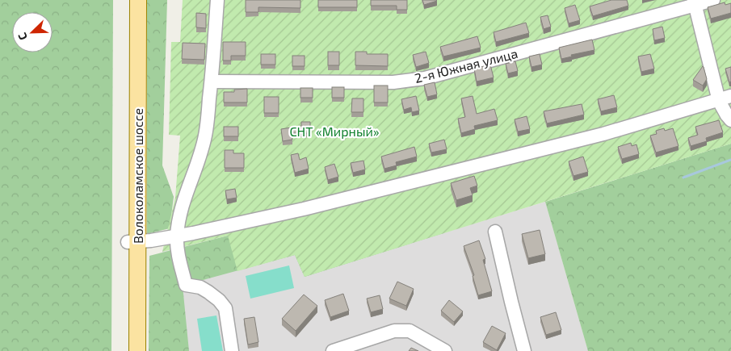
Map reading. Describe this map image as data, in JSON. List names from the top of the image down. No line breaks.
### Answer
{"streets":{"main road":["Волоколамское шоссе"],"lane":["2-я Южная улица"]},"parks":["СНТ «Мирный»"],"north":"bottom left"}
